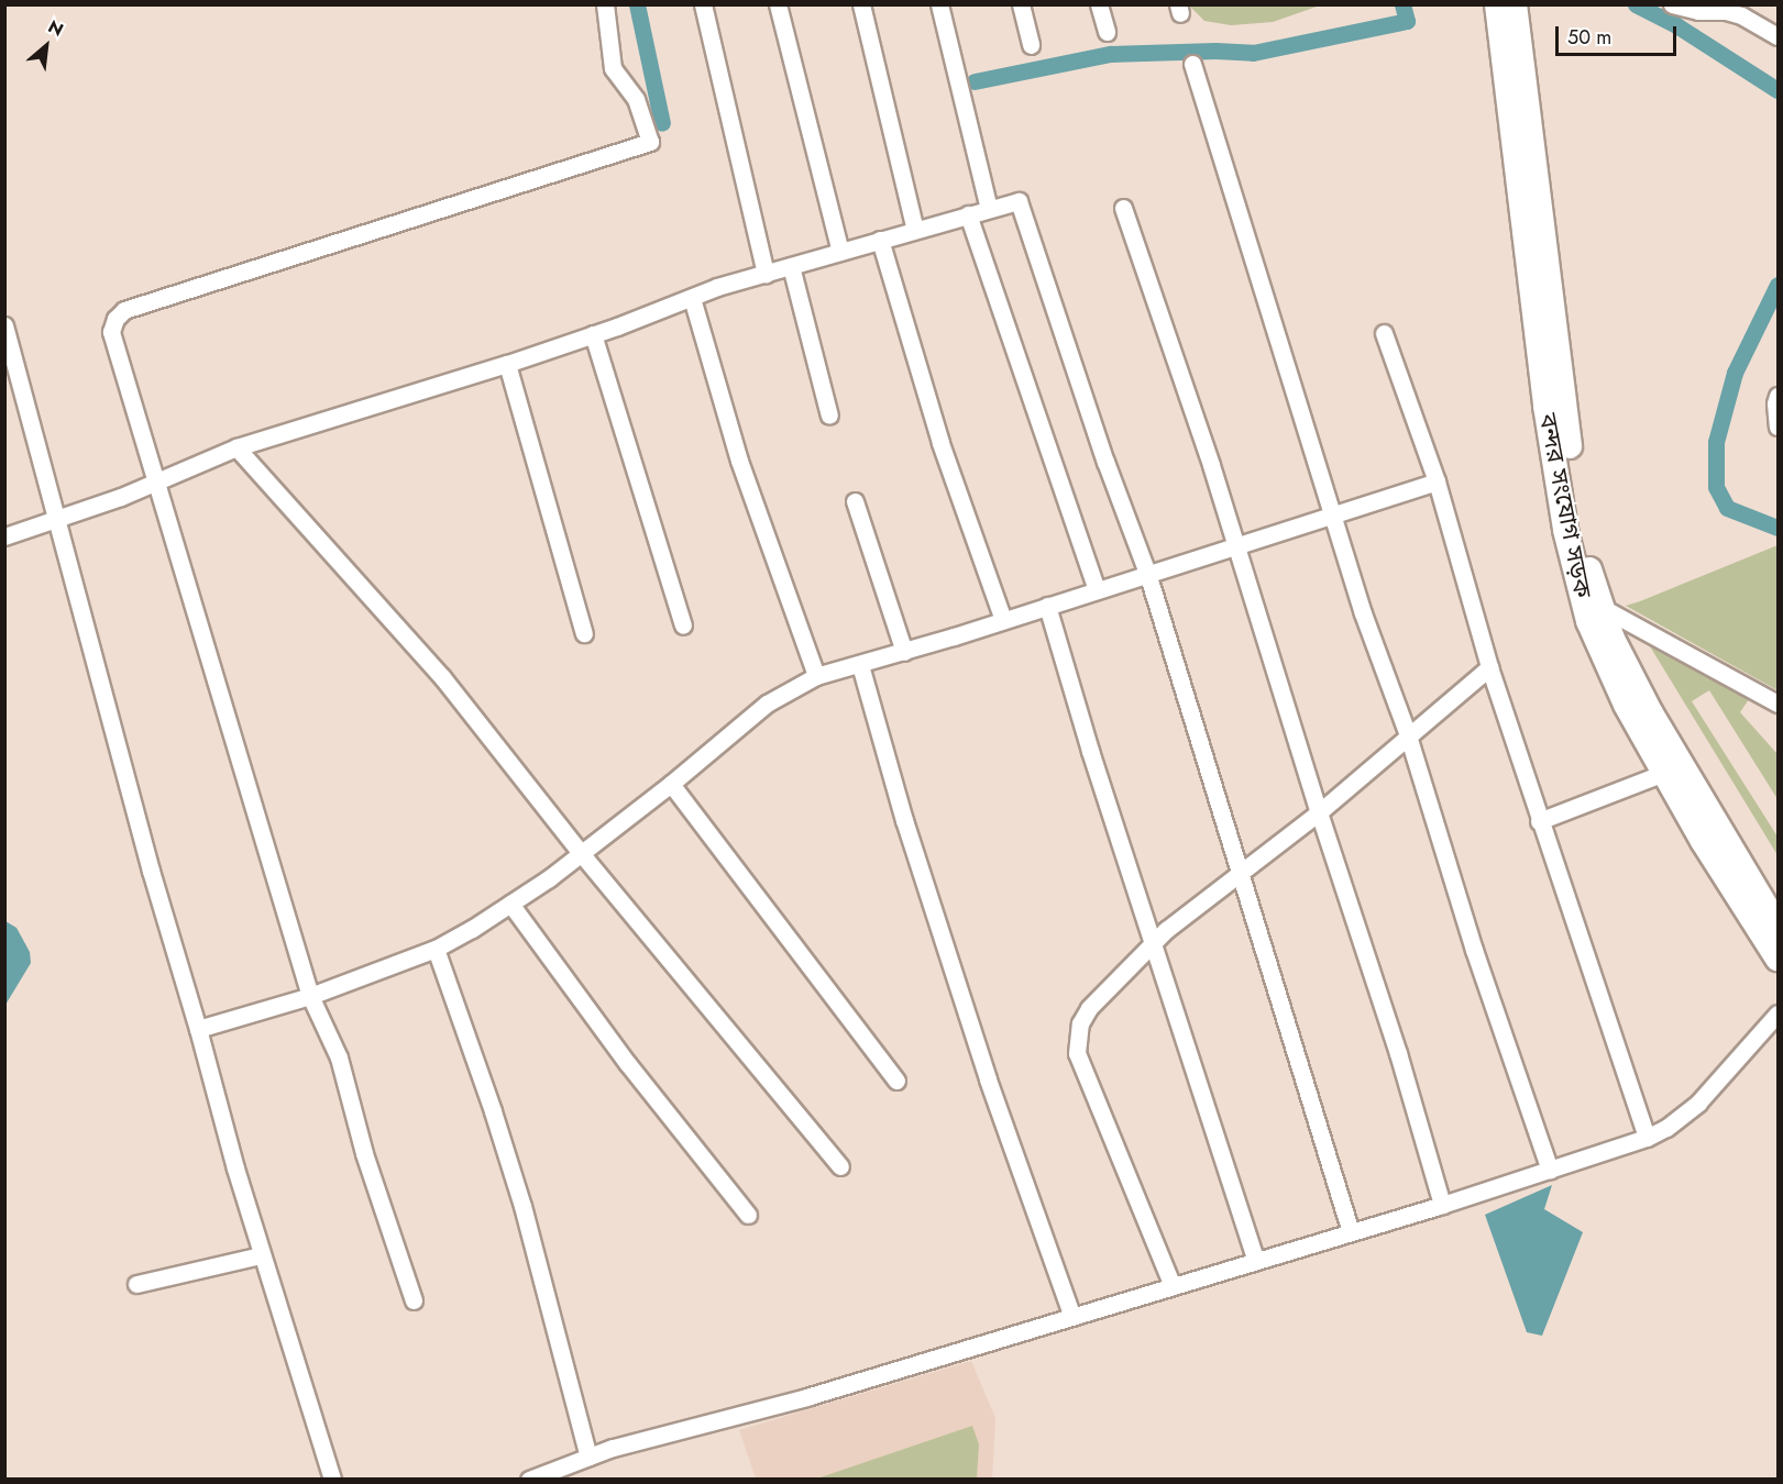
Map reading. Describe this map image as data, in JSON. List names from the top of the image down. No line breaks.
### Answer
{"streets":{"highway":["বন্দর সংযোগ সড়ক"]},"scale_bar":"50 m","north":"top right"}
